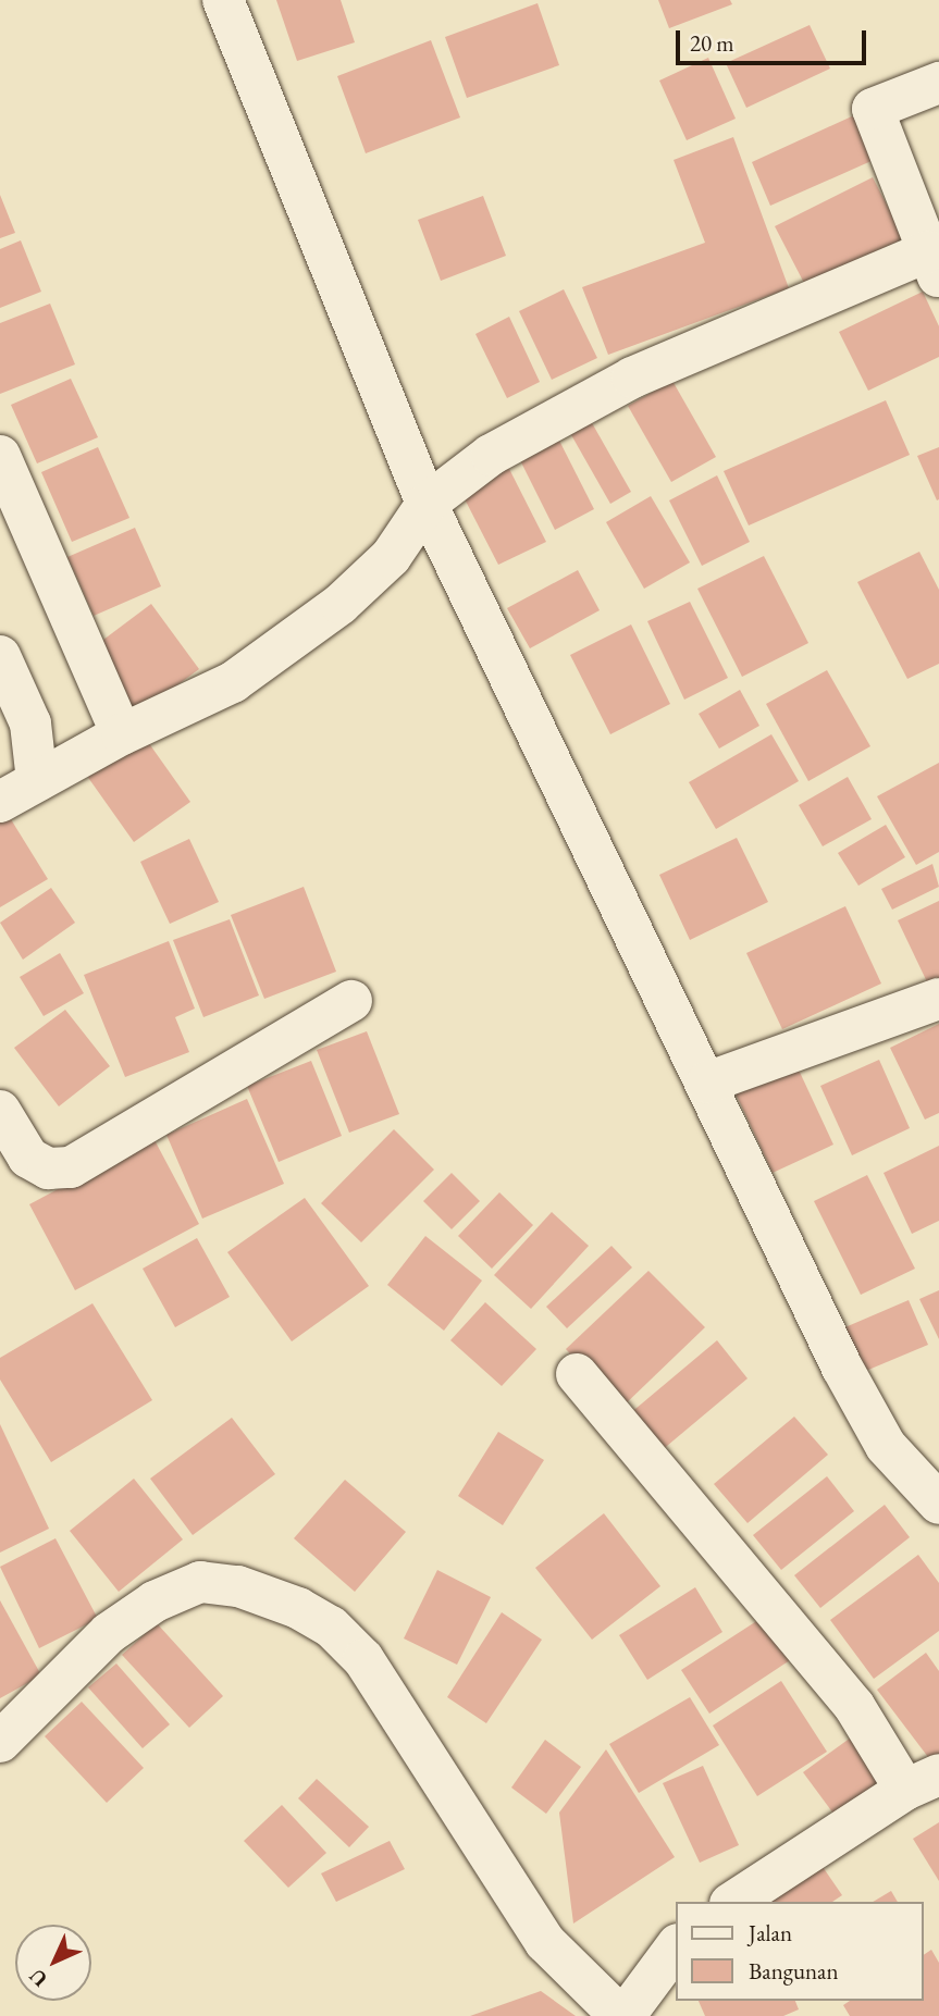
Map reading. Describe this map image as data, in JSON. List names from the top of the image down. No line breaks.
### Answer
{"legend":["Jalan","Bangunan"],"scale_bar":"20 m","north":"bottom left"}
